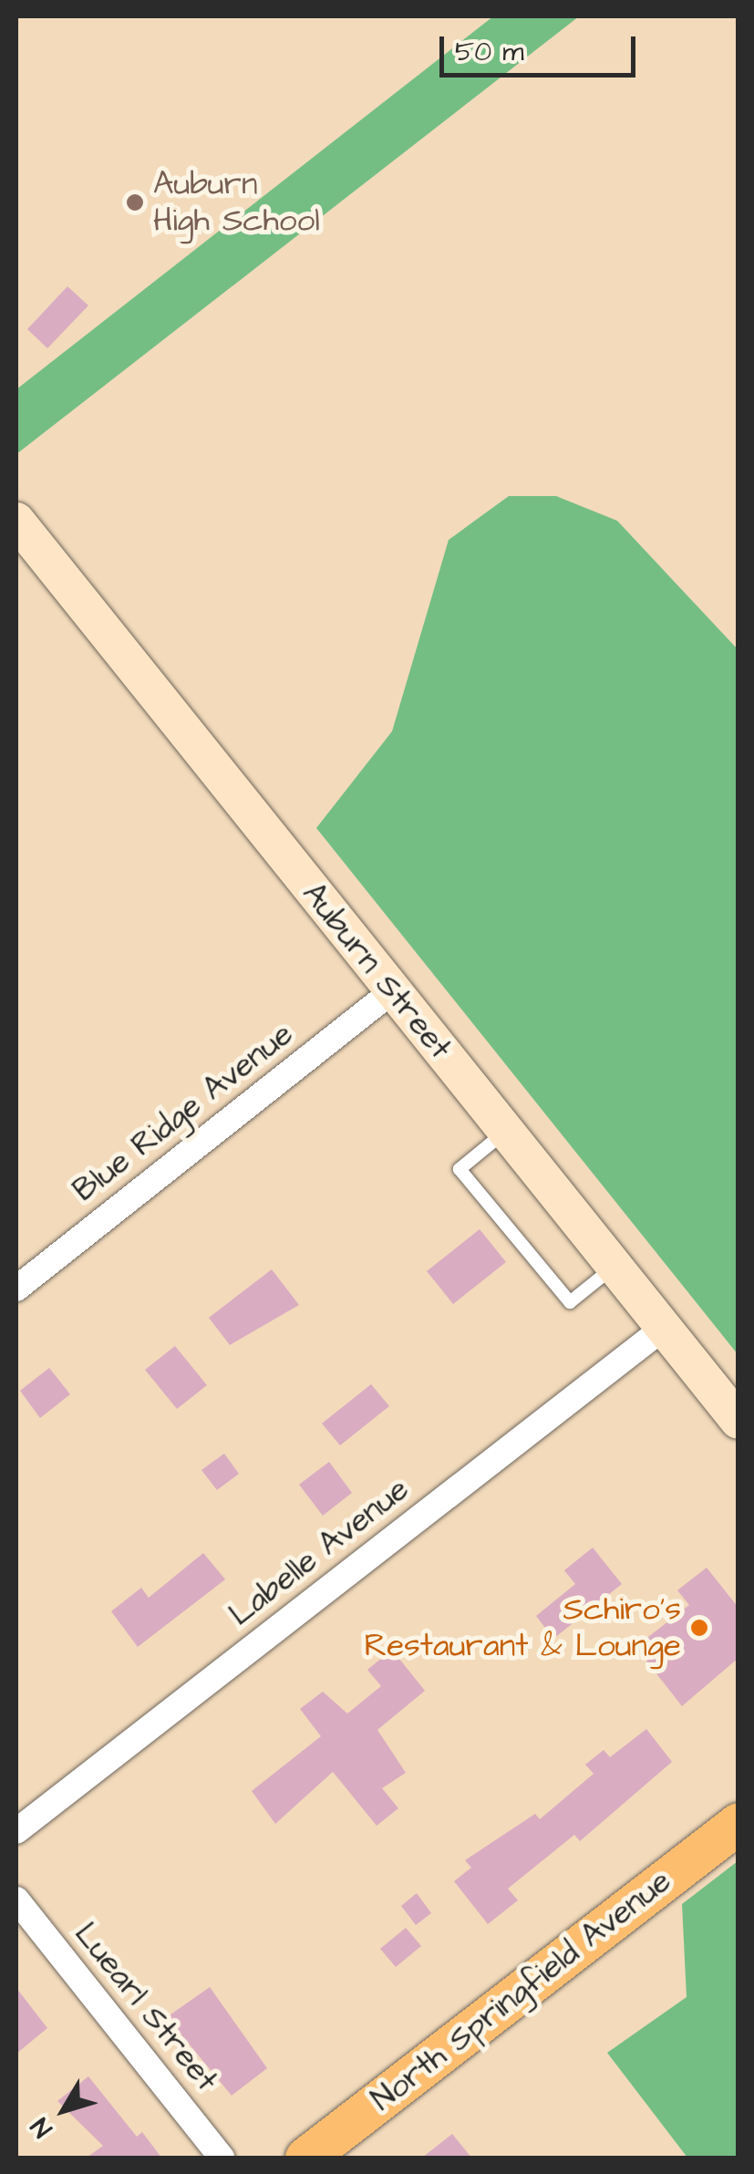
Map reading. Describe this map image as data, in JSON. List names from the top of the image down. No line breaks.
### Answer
{"streets":{"main road":["Auburn Street","North Springfield Avenue"],"street":["Blue Ridge Avenue","Labelle Avenue","Luearl Street"]},"crossings":[["Auburn Street","Blue Ridge Avenue"],["Auburn Street","Labelle Avenue"]],"places":["Auburn High School","Schiro's Restaurant & Lounge"],"scale_bar":"50 m","north":"bottom left"}
